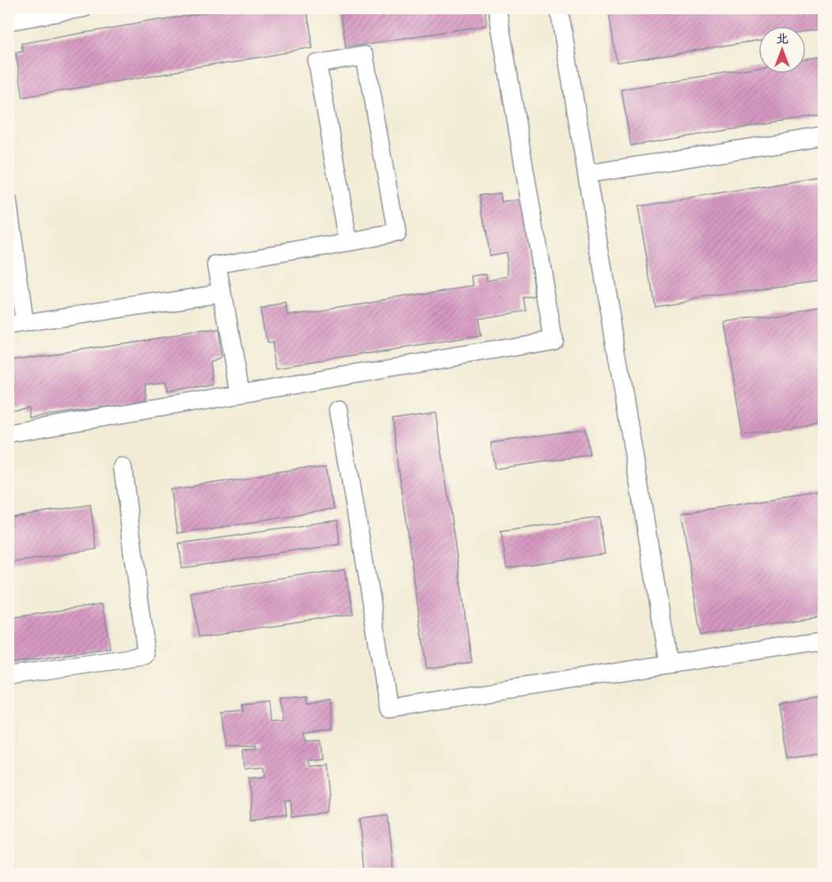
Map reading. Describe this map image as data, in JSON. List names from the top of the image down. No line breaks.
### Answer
{"north":"top"}
